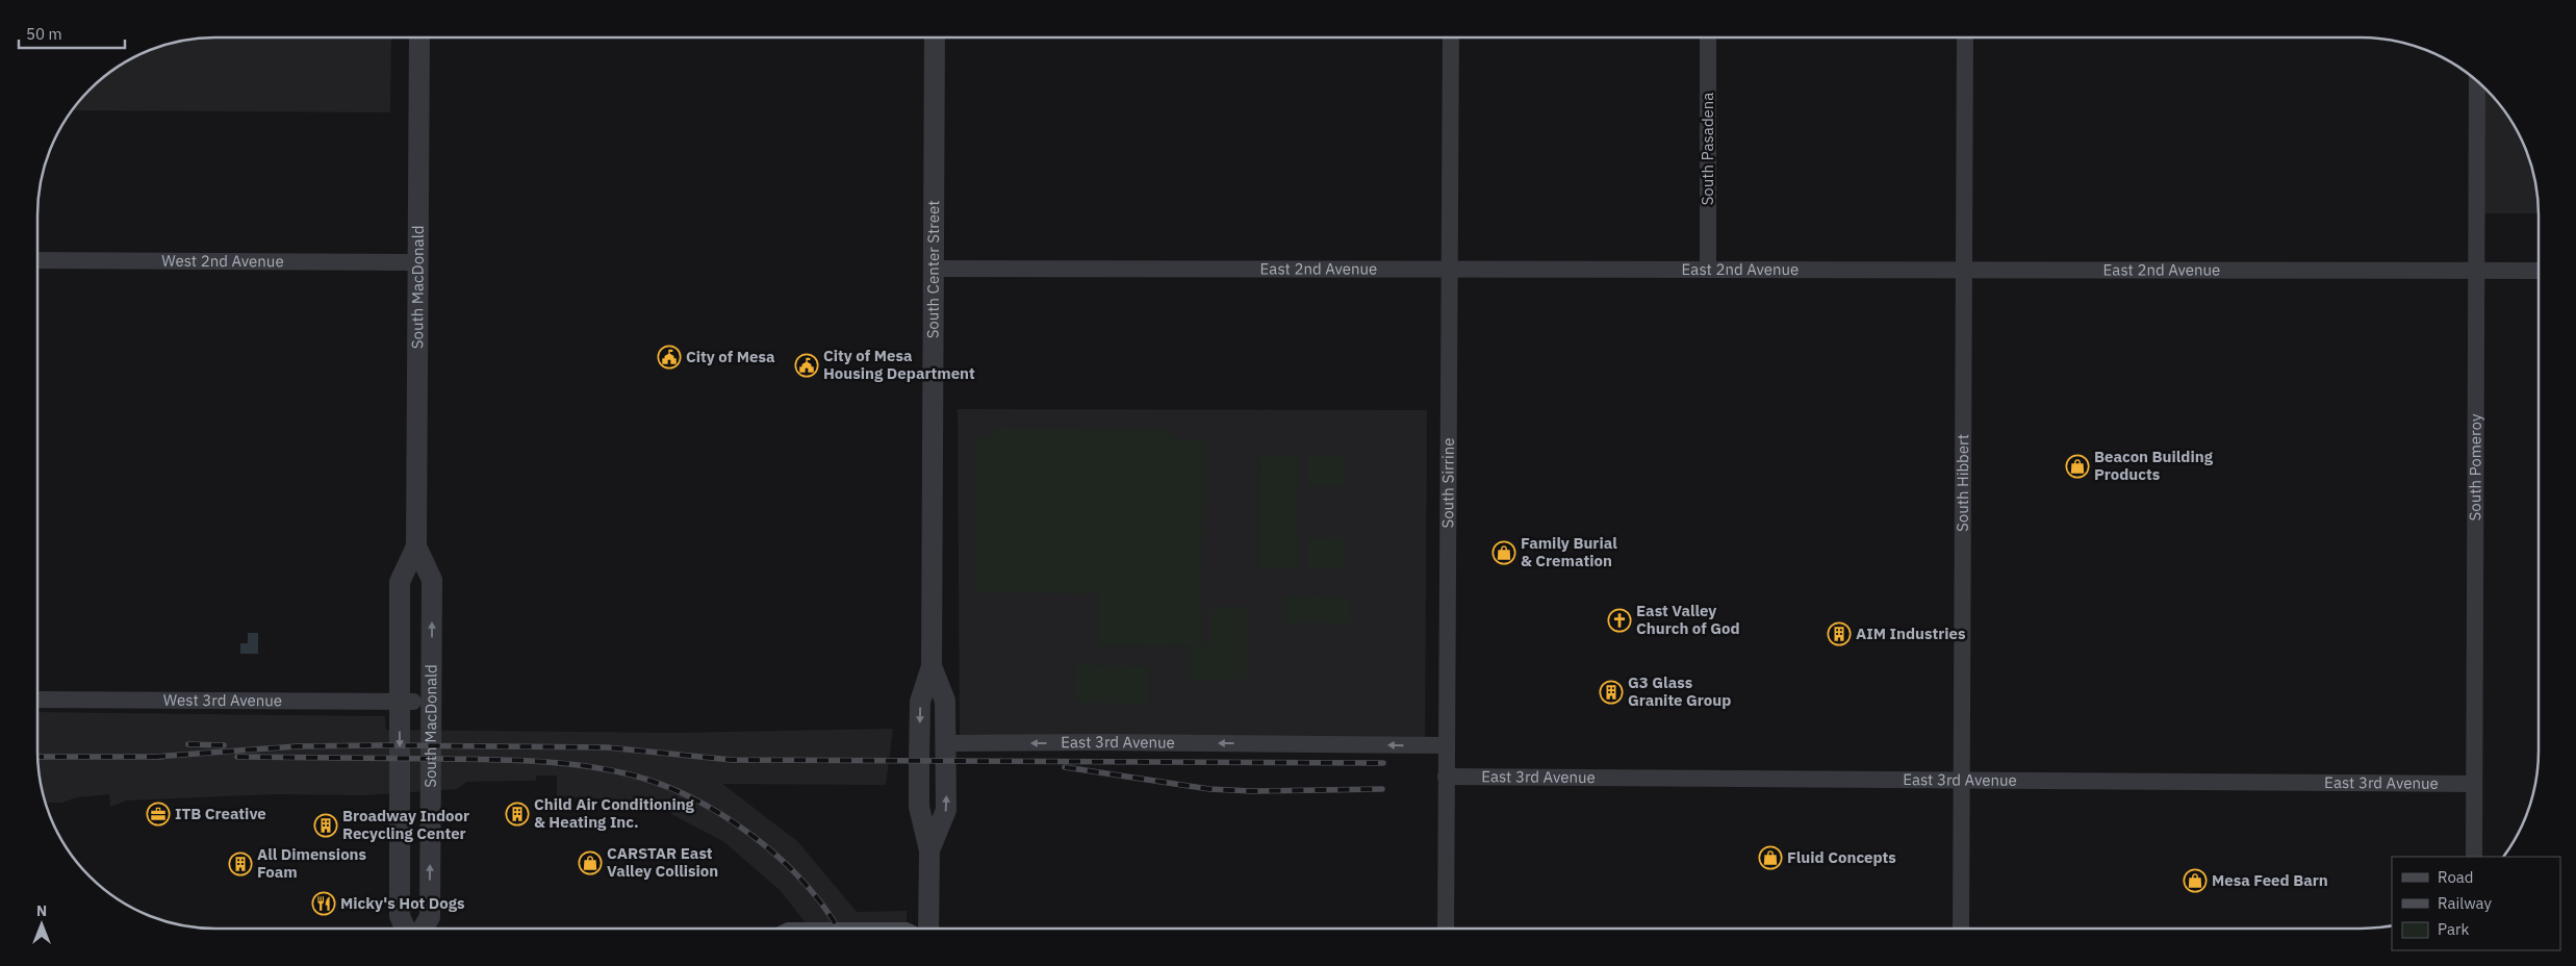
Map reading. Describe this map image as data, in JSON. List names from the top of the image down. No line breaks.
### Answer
{"streets":{"street":["South Pasadena","West 2nd Avenue","South Center Street","East 2nd Avenue","South MacDonald","South Pomeroy","South Sirrine","South Hibbert","West 3rd Avenue","East 3rd Avenue"]},"crossings":[["South Pasadena","East 2nd Avenue"],["West 2nd Avenue","South MacDonald"],["South Center Street","East 2nd Avenue"],["South Center Street","East 3rd Avenue"],["East 2nd Avenue","South Pomeroy"],["East 2nd Avenue","South Sirrine"],["East 2nd Avenue","South Hibbert"],["South MacDonald","West 3rd Avenue"],["South Pomeroy","East 3rd Avenue"],["South Sirrine","East 3rd Avenue"],["South Hibbert","East 3rd Avenue"]],"places":{"public building":["City of Mesa","City of Mesa Housing Department"],"shop":["Beacon Building Products","Family Burial & Cremation","Fluid Concepts","CARSTAR East Valley Collision","Mesa Feed Barn"],"church":["East Valley Church of God"],"building":["AIM Industries","G3 Glass Granite Group","Child Air Conditioning & Heating Inc.","Broadway Indoor Recycling Center","All Dimensions Foam"],"office":["ITB Creative"],"restaurant":["Micky's Hot Dogs"]},"legend":["Road","Railway","Park"],"scale_bar":"50 m","north":"top"}
